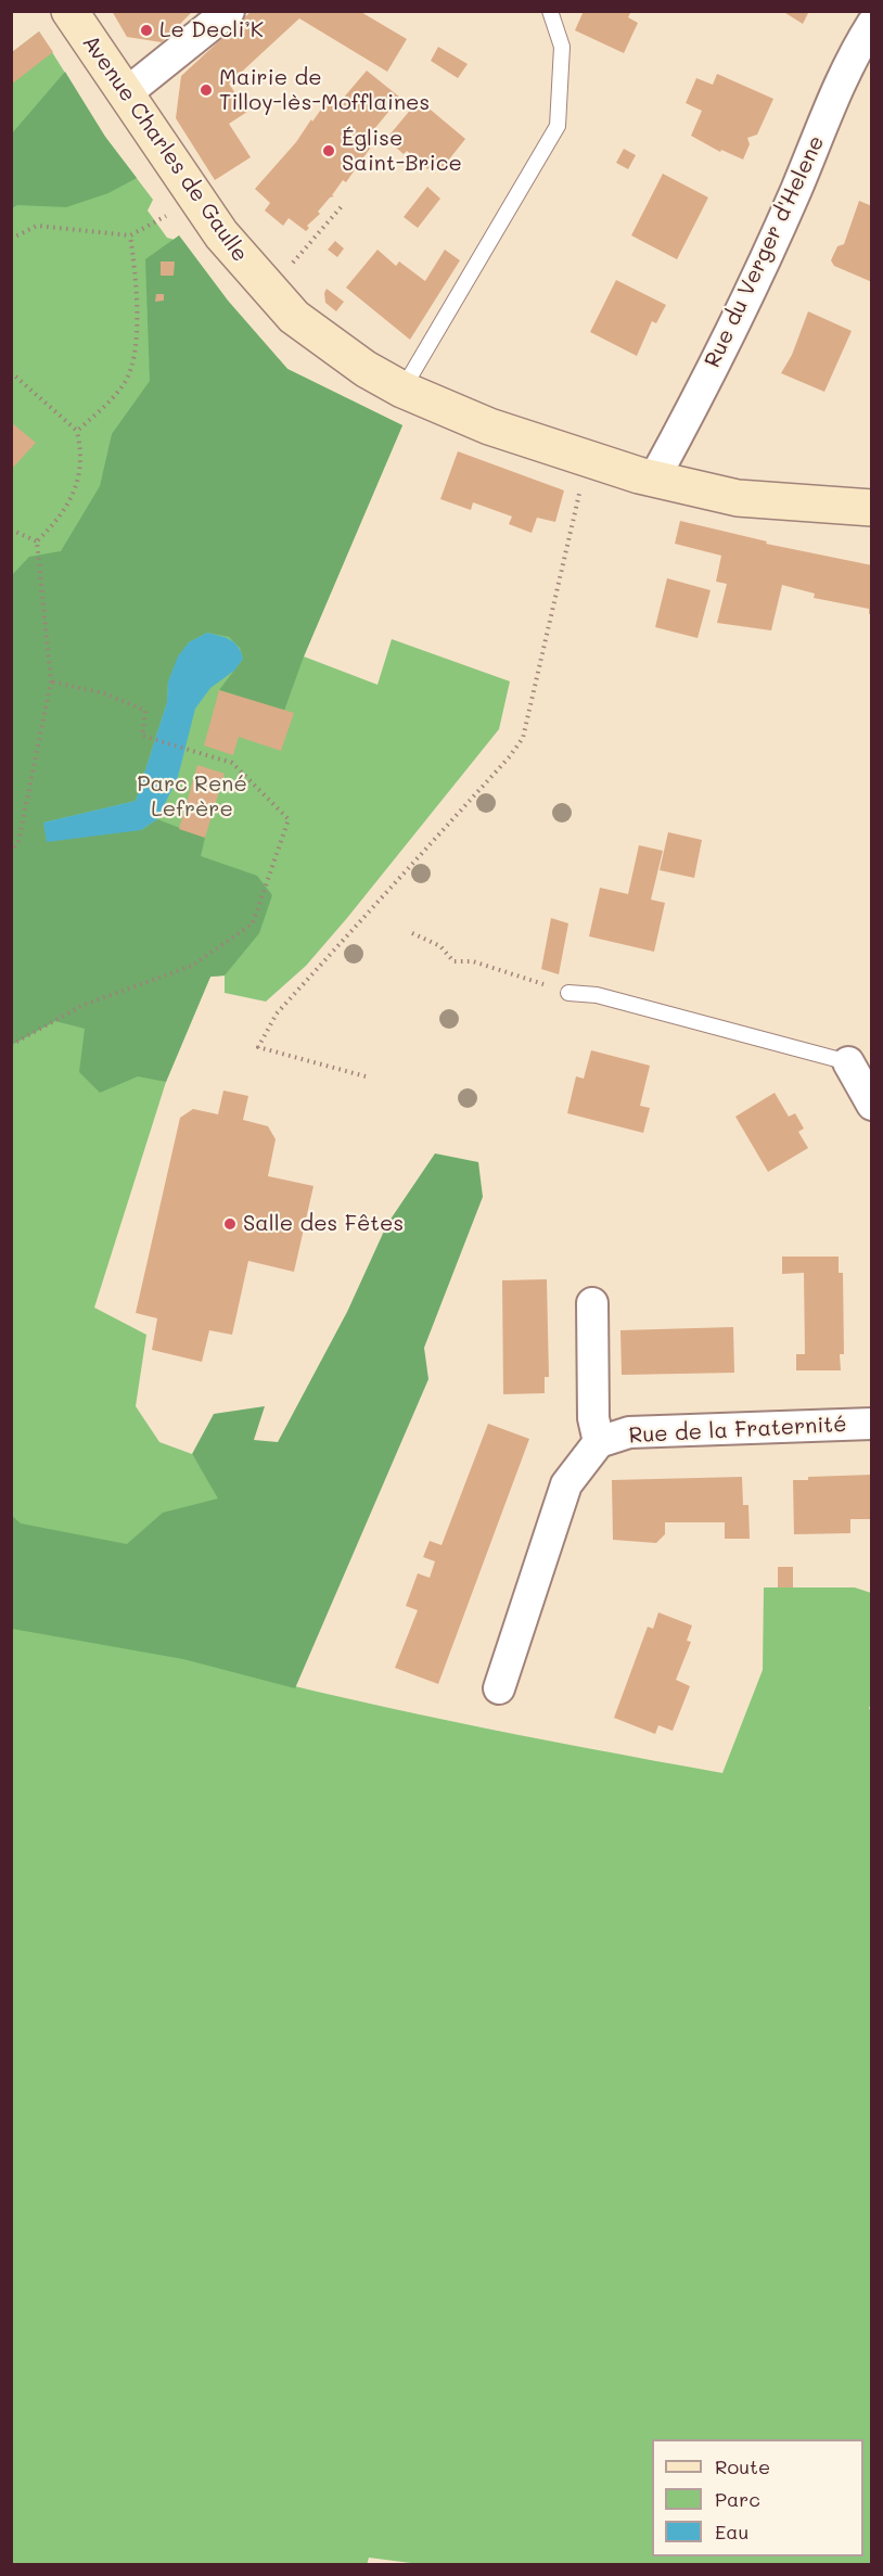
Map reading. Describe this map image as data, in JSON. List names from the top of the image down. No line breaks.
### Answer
{"streets":{"street":["Avenue Charles de Gaulle","Rue du Verger d'Helene","Rue de la Fraternité"]},"crossings":[["Avenue Charles de Gaulle","Rue du Verger d'Helene"]],"parks":["Parc René Lefrère"],"places":["Le Decli’K","Mairie de Tilloy-lès-Mofflaines","Église Saint-Brice","Salle des Fêtes"],"legend":["Route","Parc","Eau"]}
